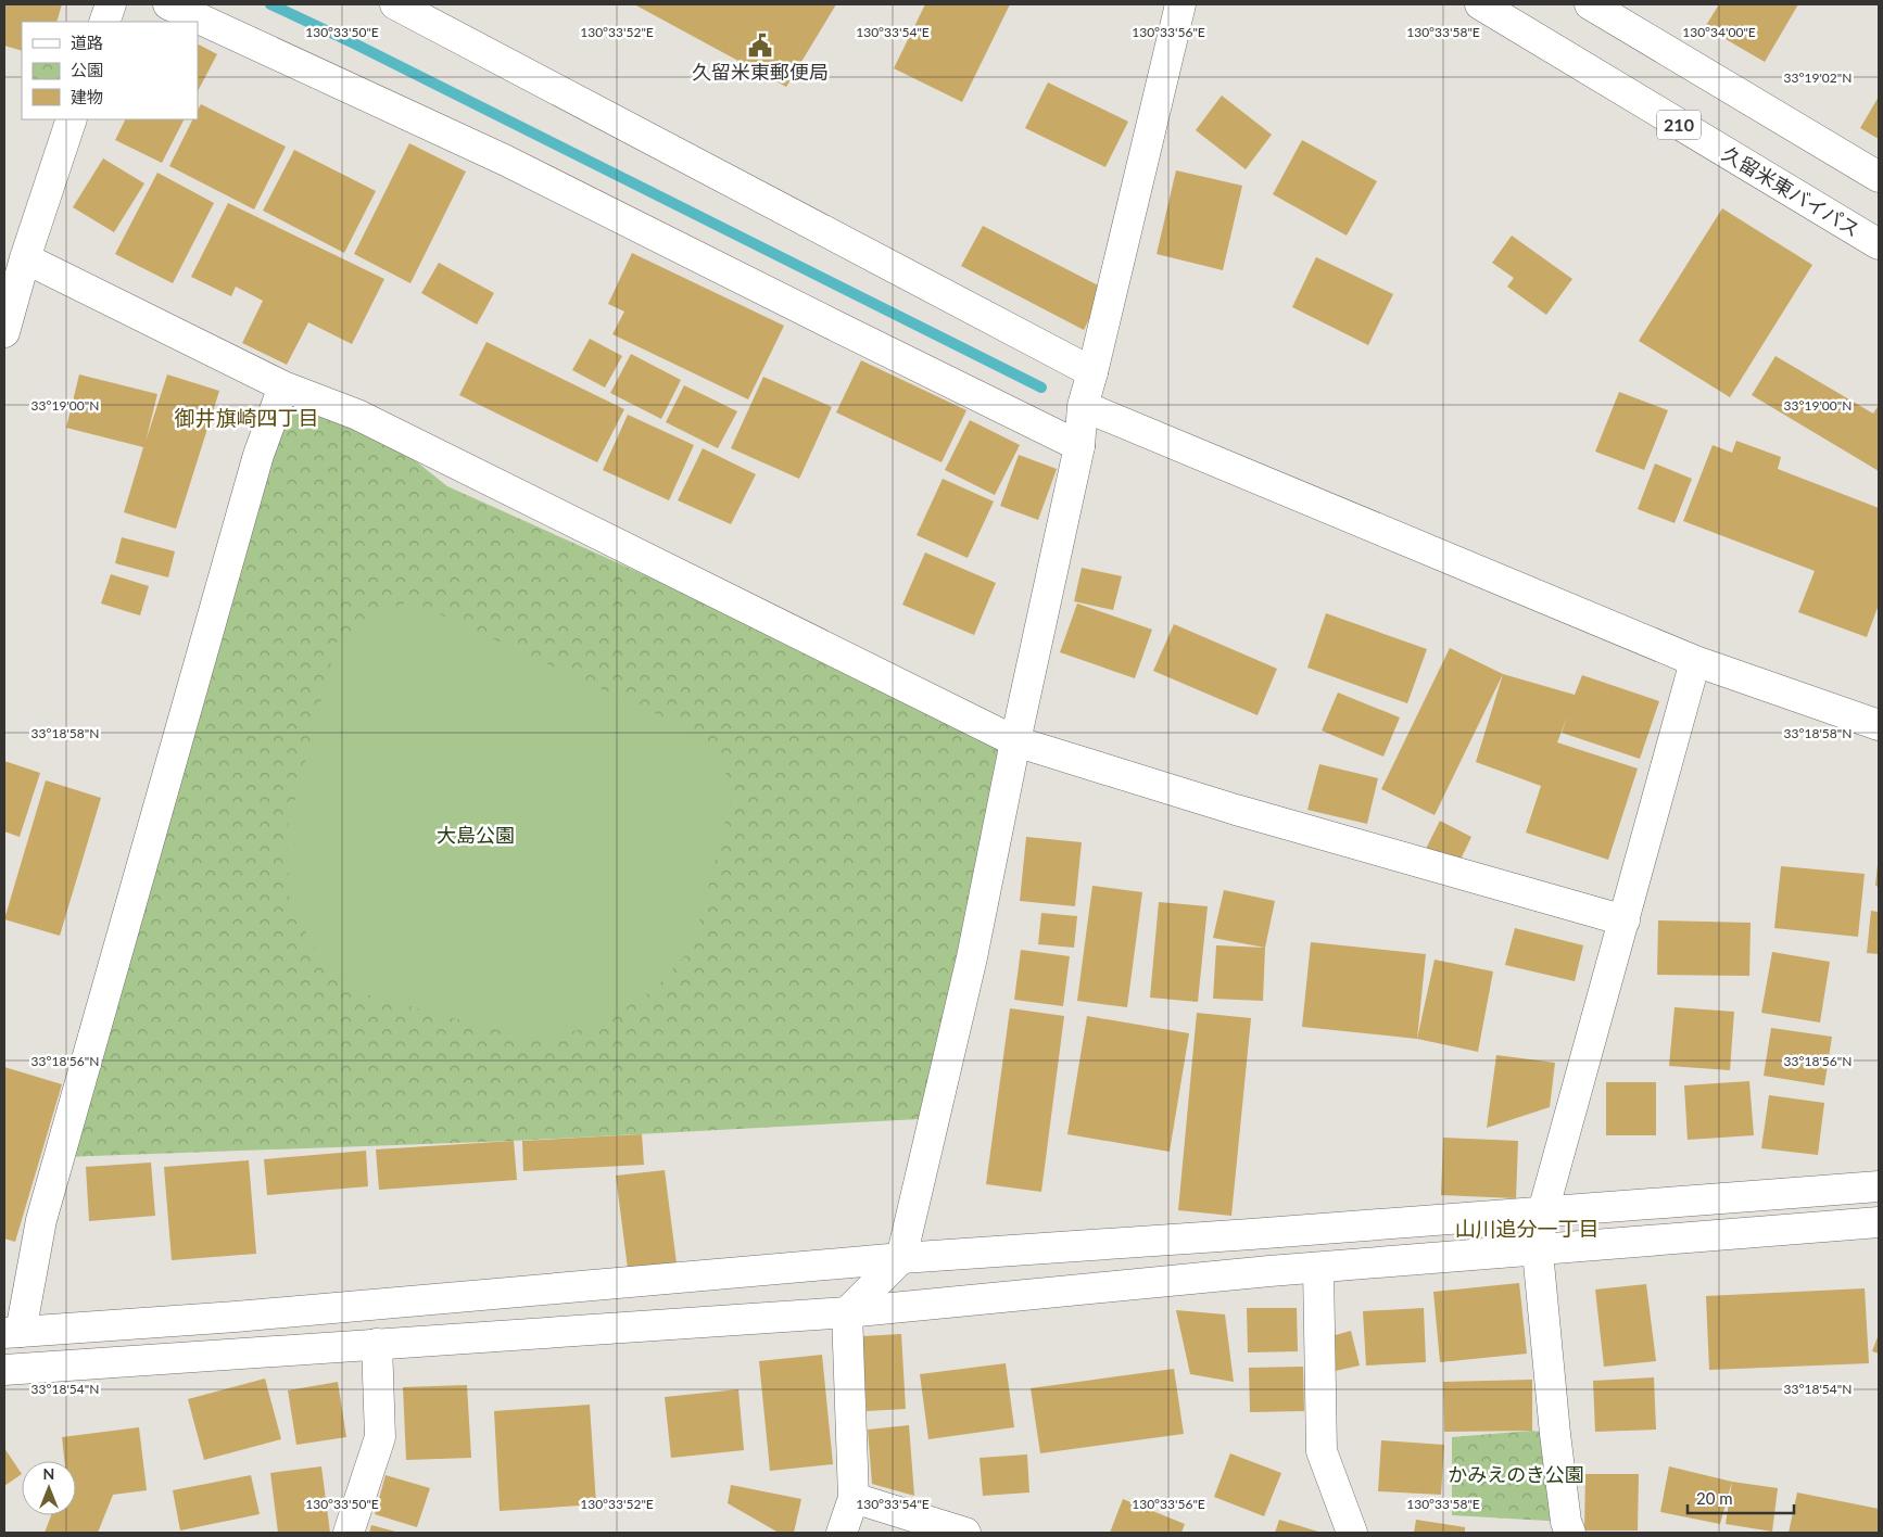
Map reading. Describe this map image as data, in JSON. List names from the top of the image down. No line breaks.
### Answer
{"streets":{"main road":["210","久留米東バイパス"]},"districts":["御井旗崎四丁目","山川追分一丁目"],"parks":["大島公園","かみえのき公園"],"places":{"public building":["久留米東郵便局"]},"legend":["道路","公園","建物"],"scale_bar":"20 m","north":"top","coordinates":["130°33'50\"E","130°33'52\"E","130°33'54\"E","130°33'56\"E","130°33'58\"E","130°34'00\"E","33°19'02\"N","33°19'00\"N","33°18'58\"N","33°18'56\"N","33°18'54\"N"]}
